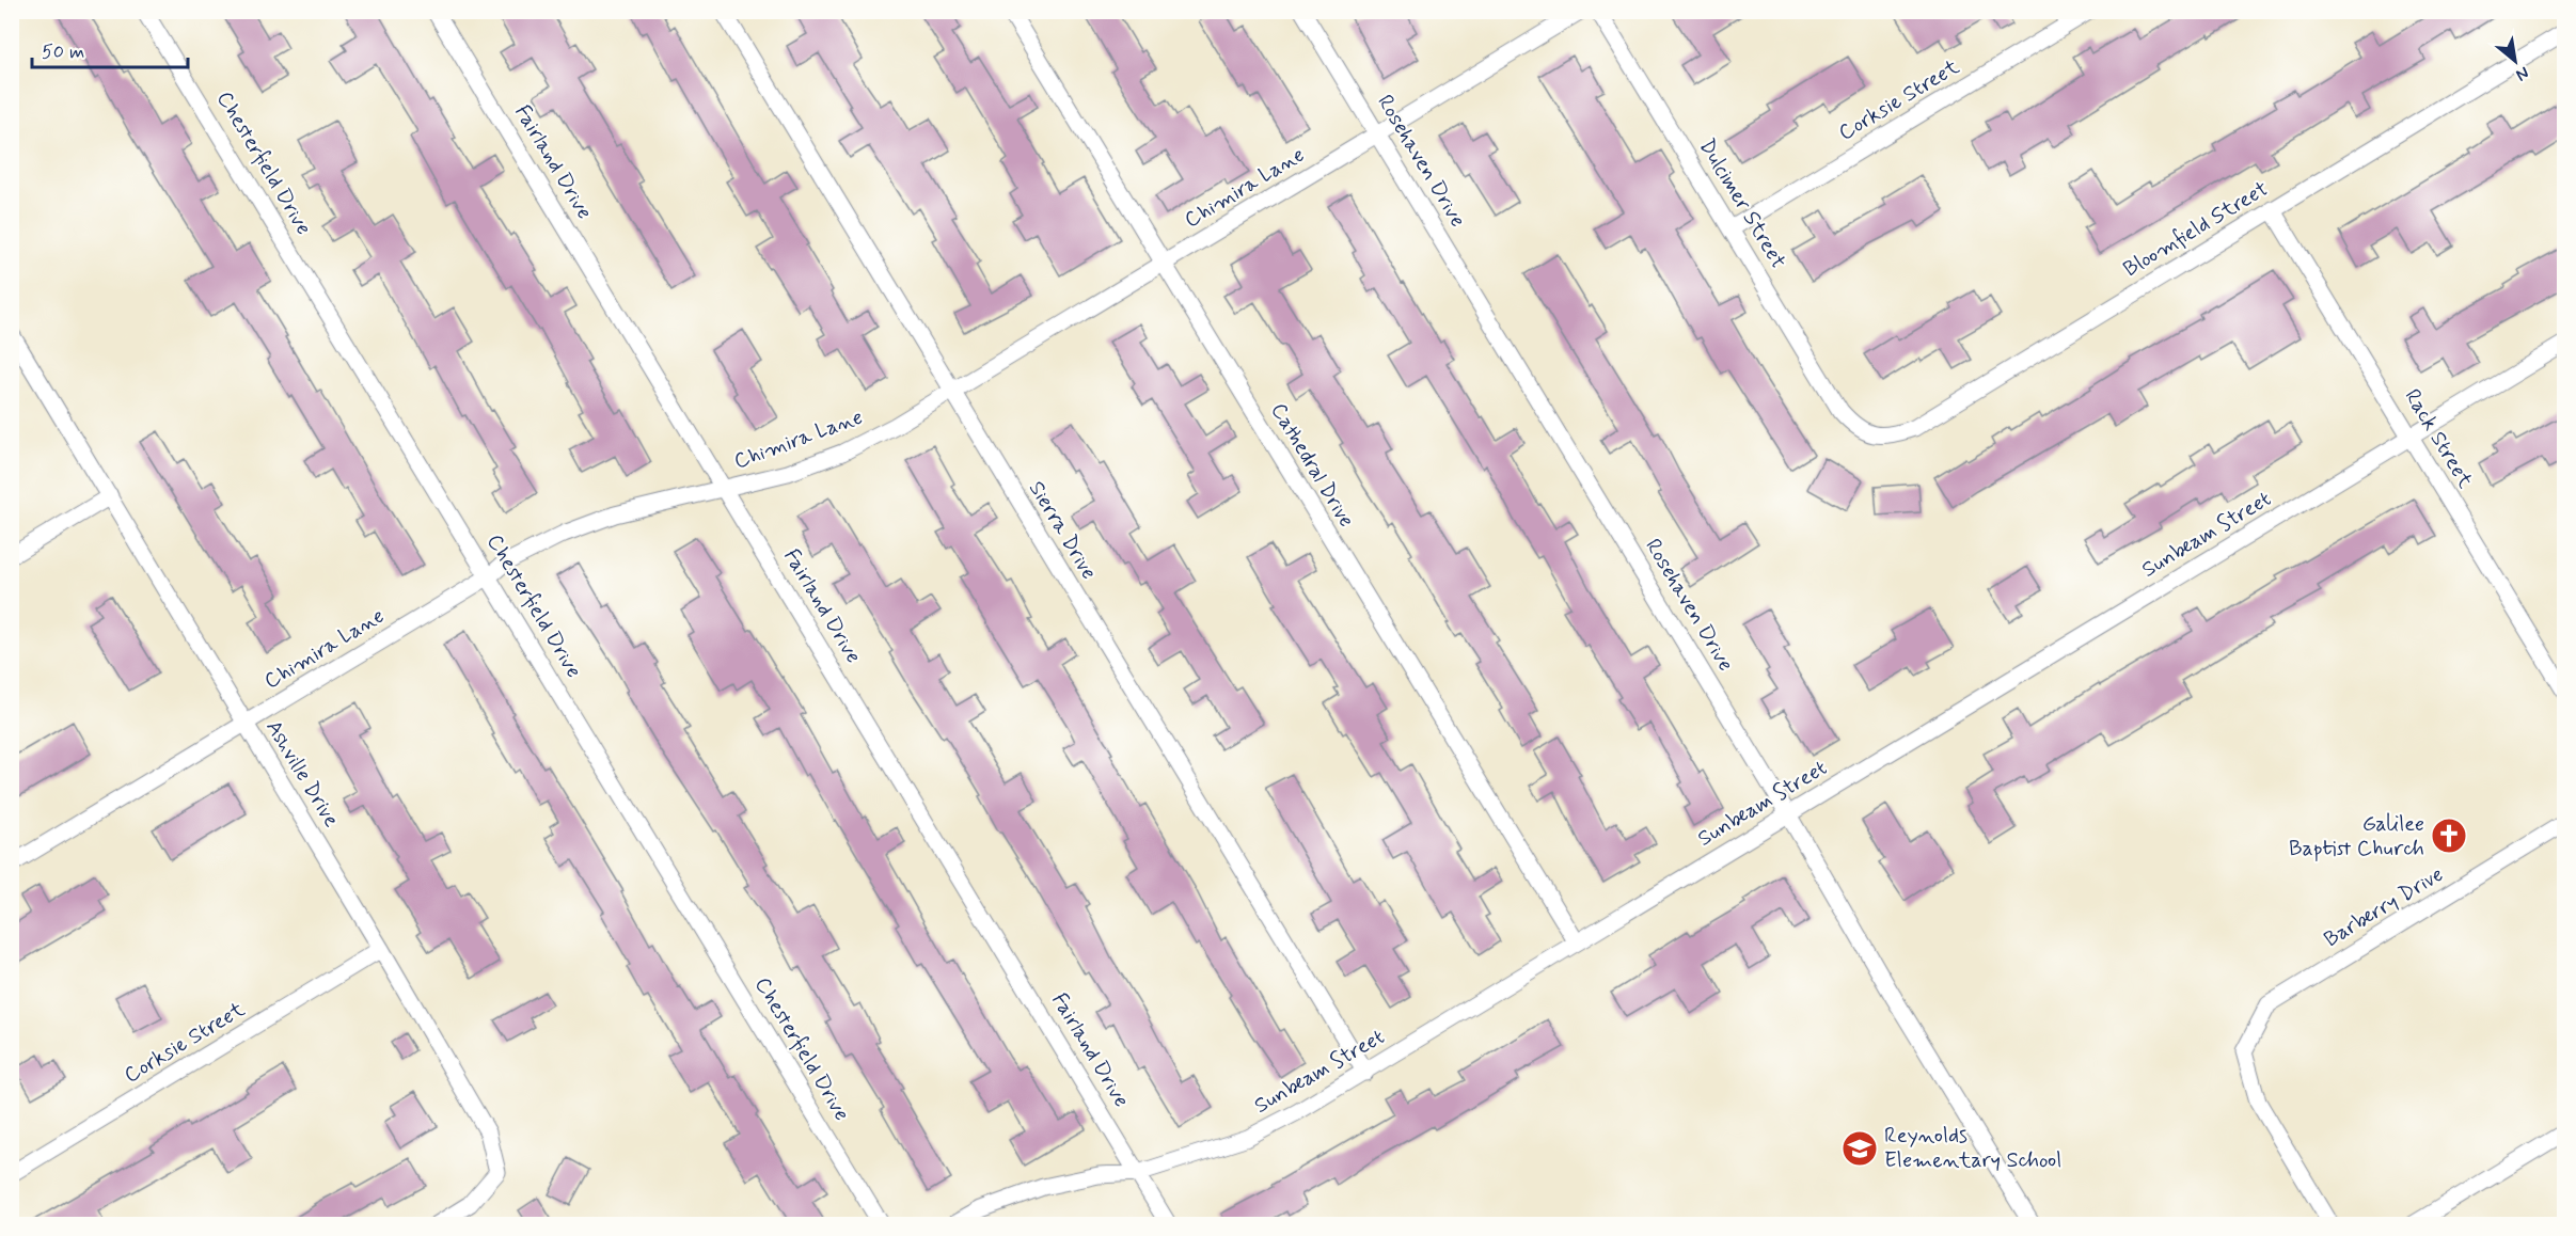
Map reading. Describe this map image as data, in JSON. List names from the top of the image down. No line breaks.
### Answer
{"streets":{"street":["Corksie Street","Rosehaven Drive","Fairland Drive","Chesterfield Drive","Chimira Lane","Dulcimer Street","Bloomfield Street","Rack Street","Cathedral Drive","Sierra Drive","Sunbeam Street","Ashville Drive","Barberry Drive"]},"crossings":[["Corksie Street","Dulcimer Street"],["Corksie Street","Ashville Drive"],["Rosehaven Drive","Chimira Lane"],["Rosehaven Drive","Sunbeam Street"],["Fairland Drive","Chimira Lane"],["Fairland Drive","Sunbeam Street"],["Chesterfield Drive","Chimira Lane"],["Chimira Lane","Cathedral Drive"],["Chimira Lane","Sierra Drive"],["Chimira Lane","Ashville Drive"],["Dulcimer Street","Bloomfield Street"],["Bloomfield Street","Rack Street"],["Rack Street","Sunbeam Street"],["Cathedral Drive","Sunbeam Street"],["Sierra Drive","Sunbeam Street"]],"places":{"church":["Galilee Baptist Church"],"school or university":["Reynolds Elementary School"]},"scale_bar":"50 m","north":"bottom right"}
